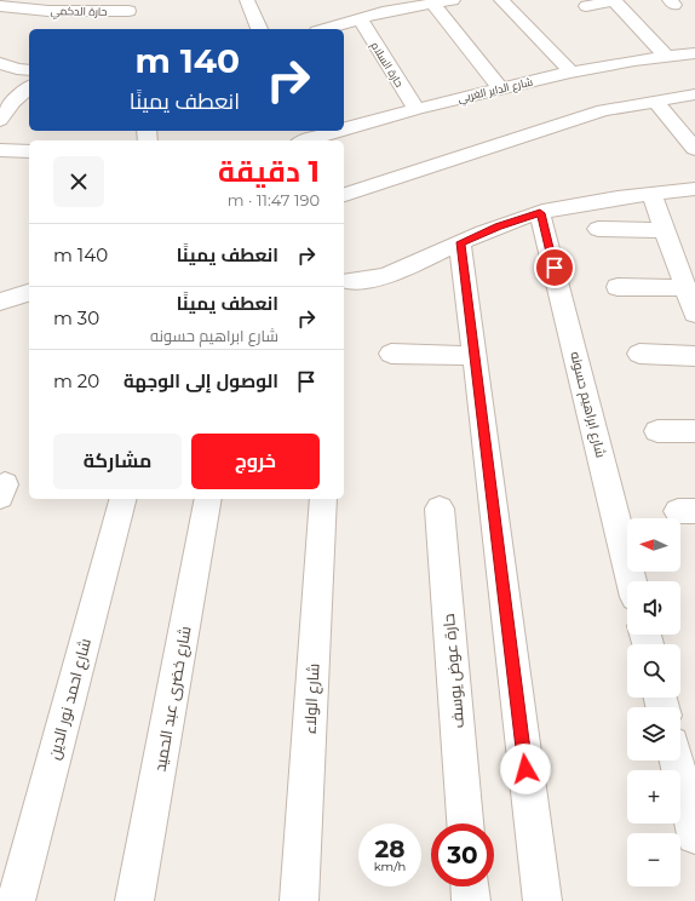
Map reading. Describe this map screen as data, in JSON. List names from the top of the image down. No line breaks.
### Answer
{"streets":{"street":["حارة الدكمي","حارة السلام","شارع الداير الغربي","شارع ابراهيم حسونه","حارة عوض يوسف","شارع احمد نور الدين","شارع خضرى عبد الحميد","شارع الولاء"]},"crossings":[["حارة السلام","شارع الداير الغربي"]],"north":"left","page":{"turn":["140 m","انعطف يمينًا"],"heading":["1 دقيقة","190 m · 11:47"],"list":[{"name":"انعطف يمينًا","value":"140 m"},{"name":"انعطف يمينًا","note":"شارع ابراهيم حسونه","value":"30 m"},{"name":"الوصول إلى الوجهة","value":"20 m"}],"buttons":["خروج","مشاركة"],"map_buttons":["+","−"],"speed":"28 km/h","limit":"30"}}
